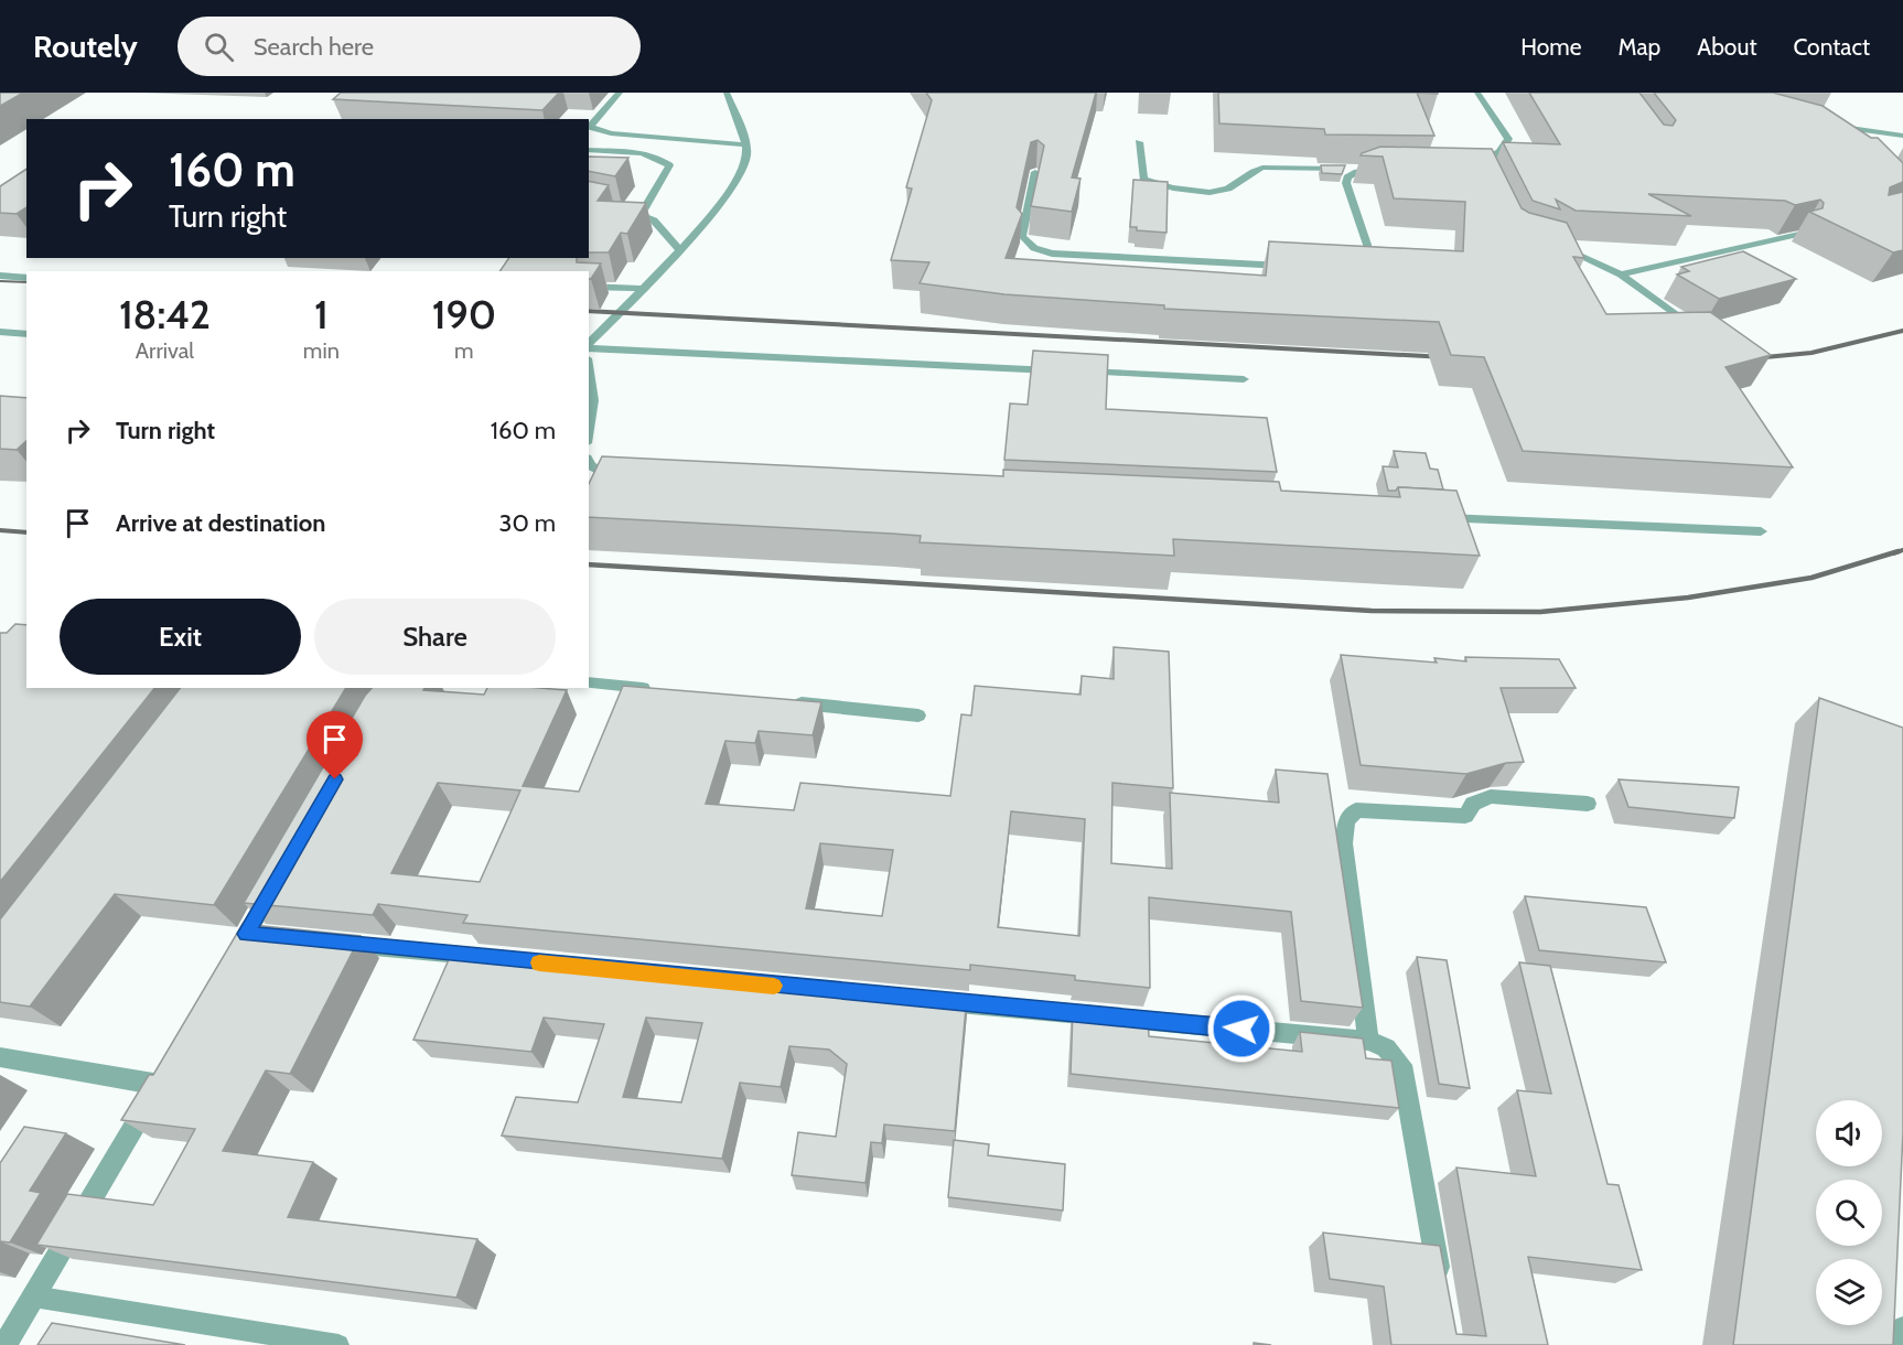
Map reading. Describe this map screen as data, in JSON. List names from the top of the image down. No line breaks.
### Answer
{"page":{"header":"Routely","search":"Search here","nav":["Home","Map","About","Contact"],"turn":["160 m","Turn right"],"eta":["18:42","Arrival","1","min","190","m"],"list":[{"name":"Turn right","value":"160 m"},{"name":"Arrive at destination","value":"30 m"}],"buttons":["Exit","Share"]}}
